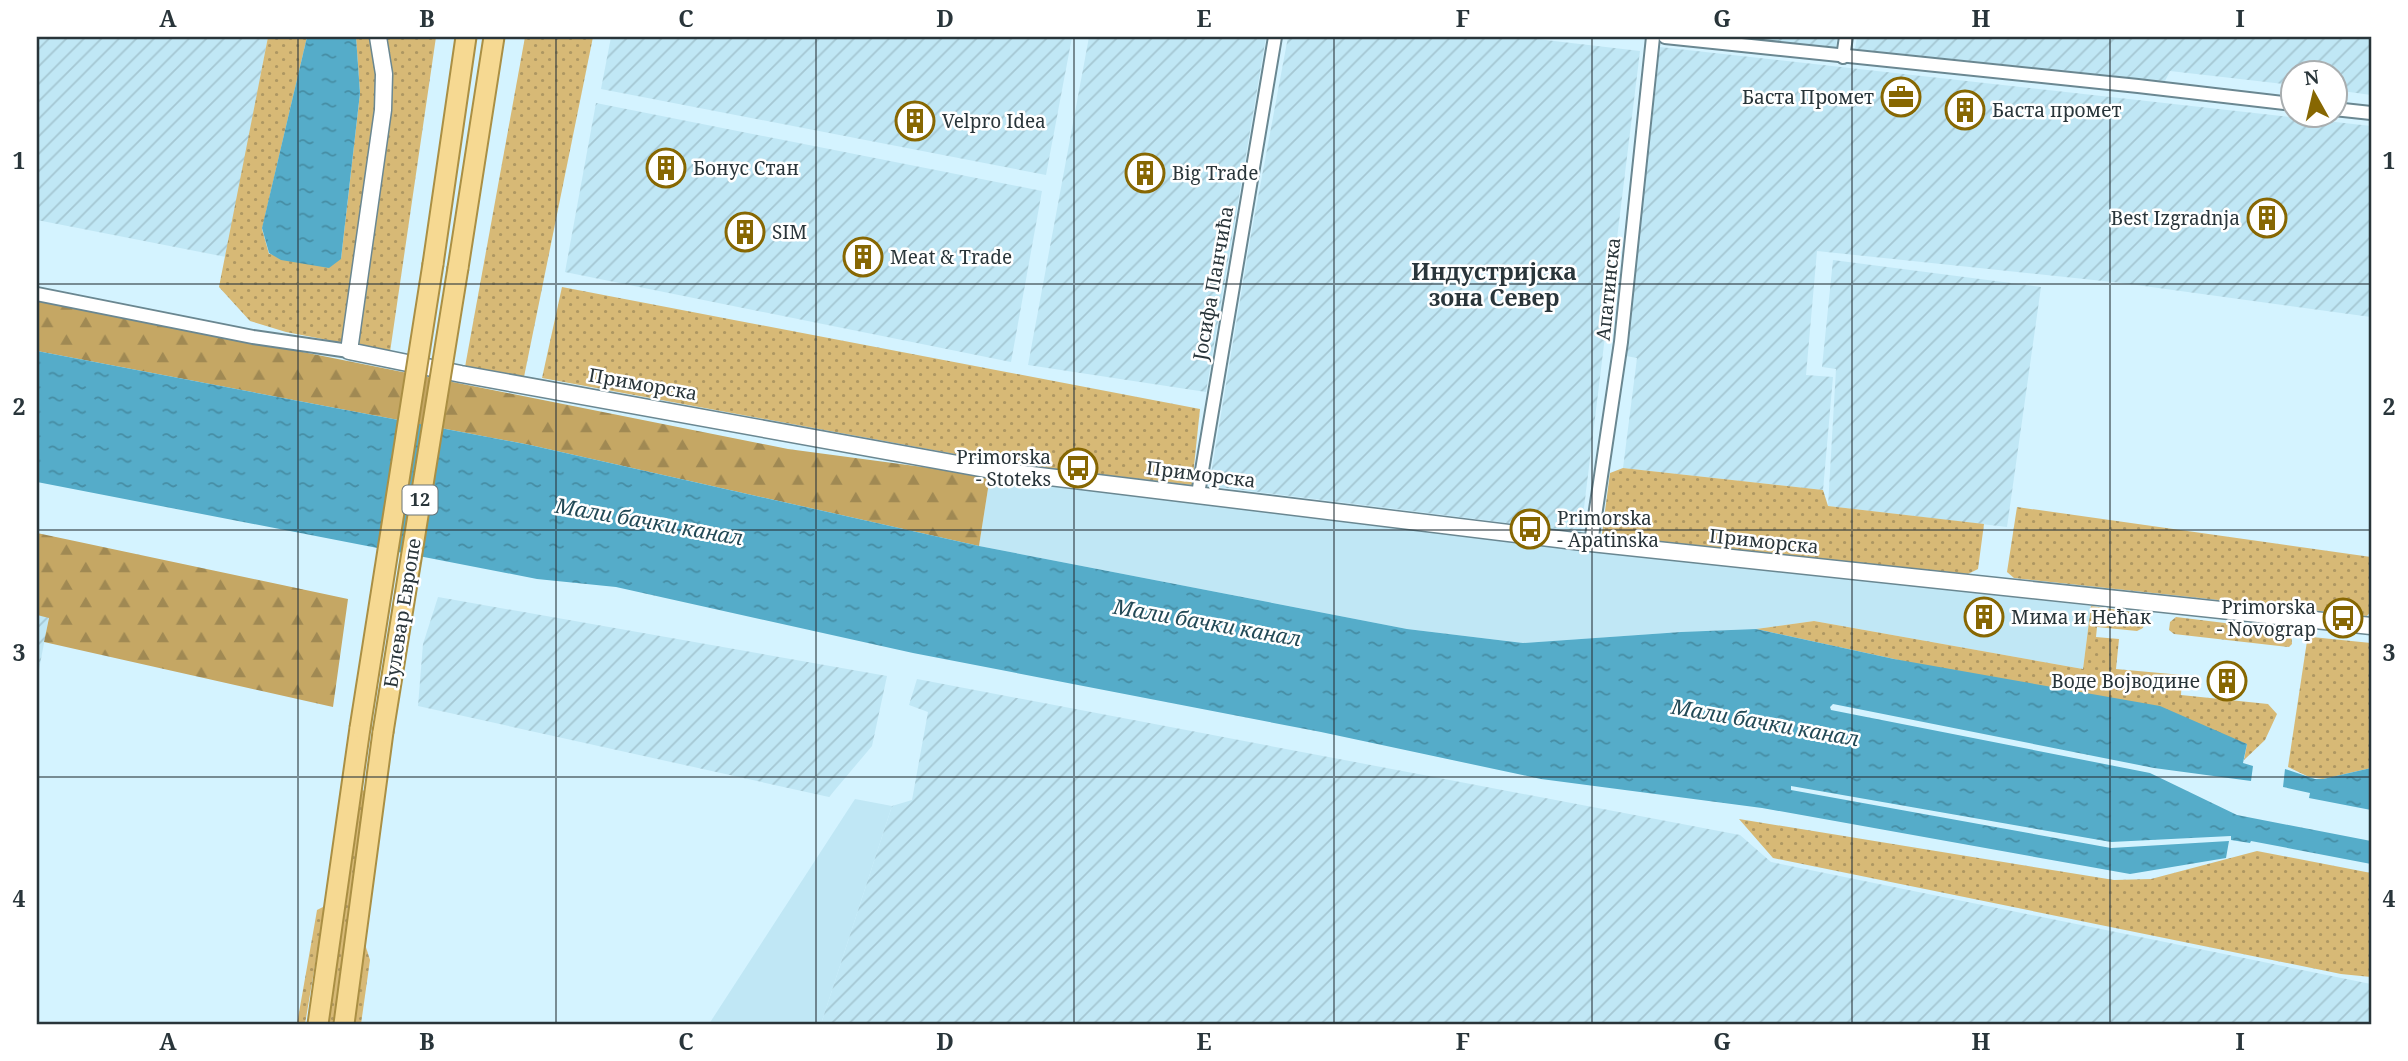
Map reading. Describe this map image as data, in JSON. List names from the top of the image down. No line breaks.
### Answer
{"streets":{"main road":["12","Булевар Европе"],"street":["Јосифа Панчића","Апатинска","Приморска"]},"crossings":[["Јосифа Панчића","Приморска"],["Апатинска","Приморска"]],"districts":["Индустријска зона Север"],"water":["Мали бачки канал"],"places":{"office":["Баста Промет"],"building":["Баста промет","Velpro Idea","Бонус Стан","Big Trade","Best Izgradnja","SIM","Meat & Trade","Мима и Нећак","Воде Војводине"],"bus stop":["Primorska - Stoteks","Primorska - Apatinska","Primorska - Novograp"]},"north":"top","grid":{"columns":["A","B","C","D","E","F","G","H","I"],"rows":["1","2","3","4"]}}
